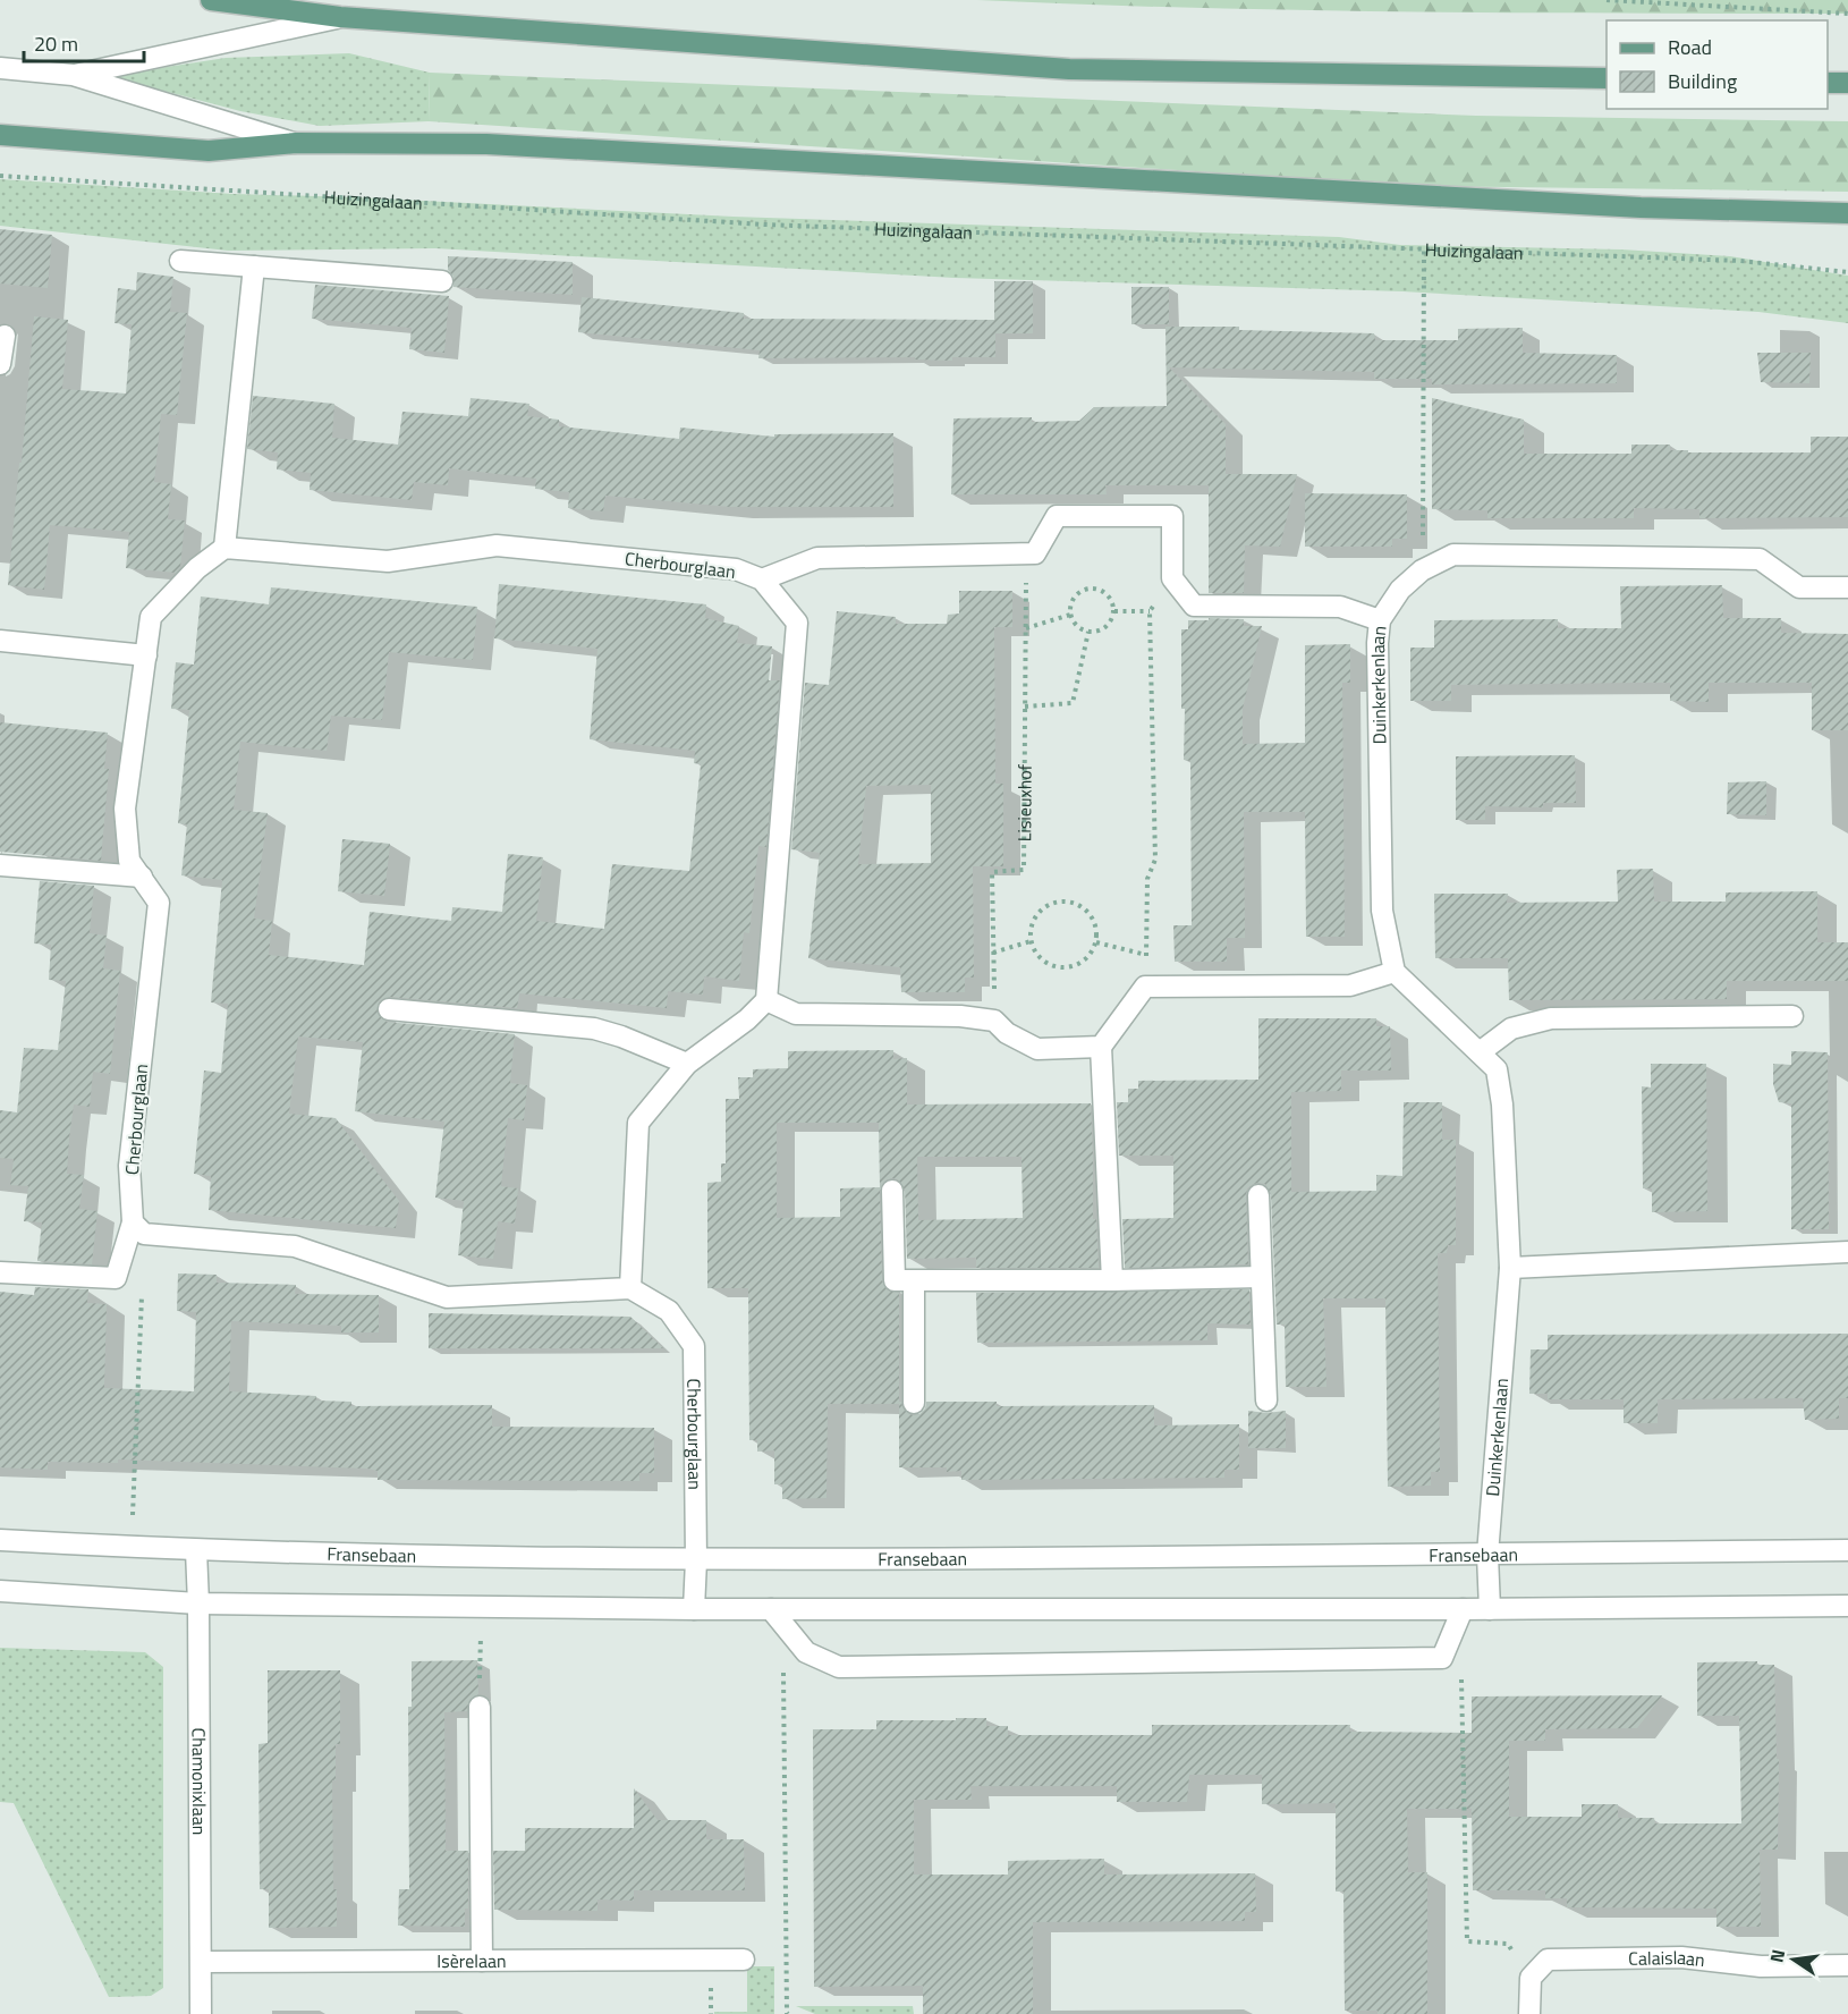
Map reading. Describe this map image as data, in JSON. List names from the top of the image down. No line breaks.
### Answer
{"streets":{"street":["Cherbourglaan","Duinkerkenlaan","Fransebaan","Chamonixlaan","Calaislaan","Isèrelaan"],"path":["Huizingalaan","Lisieuxhof"]},"crossings":[["Cherbourglaan","Fransebaan"],["Duinkerkenlaan","Fransebaan"],["Fransebaan","Chamonixlaan"],["Chamonixlaan","Isèrelaan"]],"legend":["Road","Building"],"scale_bar":"20 m","north":"left"}
